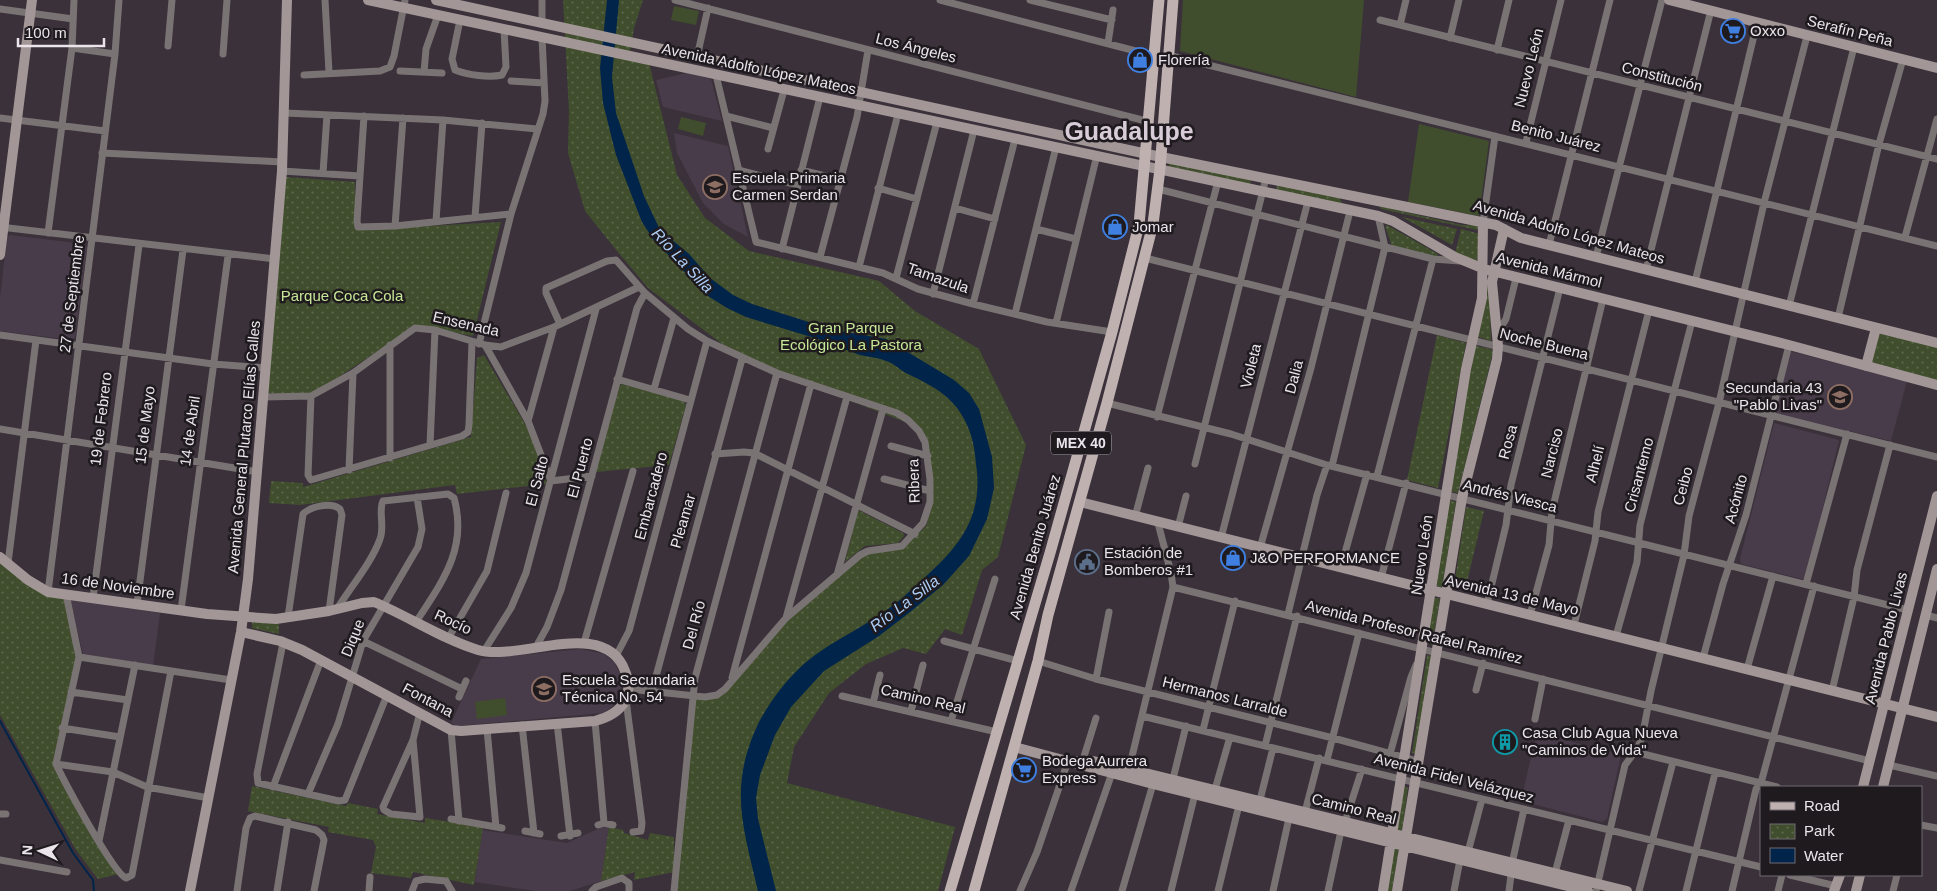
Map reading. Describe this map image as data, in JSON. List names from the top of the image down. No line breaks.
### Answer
{"streets":{"main road":["MEX 40","Avenida Benito Juárez"],"street":["Serafín Peña","Los Ángeles","Nuevo León","Avenida Adolfo López Mateos","Constitución","Benito Juárez","Avenida Mármol","Tamazula","27 de Septiembre","Ensenada","Noche Buena","Violeta","Dalia","19 de Febrero","15 de Mayo","14 de Abril","Rosa","Avenida General Plutarco Elías Calles","Narciso","Alhelí","El Puerto","Crisantemo","El Salto","Ribera","Ceibo","Embarcadero","Andrés Viesca","Acónito","Pleamar","16 de Noviembre","Avenida 13 de Mayo","Rocío","Del Río","Avenida Profesor Rafael Ramírez","Dique","Avenida Pablo Livas","Hermanos Larralde","Camino Real","Fontana","Avenida Fidel Velázquez"]},"crossings":[["Serafín Peña","Ceibo"],["Los Ángeles","Avenida Benito Juárez"],["Nuevo León","Avenida Adolfo López Mateos"],["Nuevo León","Constitución"],["Nuevo León","Benito Juárez"],["Nuevo León","Avenida Mármol"],["Nuevo León","Noche Buena"],["Nuevo León","Andrés Viesca"],["Nuevo León","Avenida 13 de Mayo"],["Nuevo León","Avenida Profesor Rafael Ramírez"],["Nuevo León","Hermanos Larralde"],["Nuevo León","Camino Real"],["Nuevo León","Avenida Fidel Velázquez"],["Avenida Adolfo López Mateos","Avenida Mármol"],["Avenida Adolfo López Mateos","Ceibo"],["Avenida Adolfo López Mateos","Avenida Benito Juárez"],["Constitución","Ceibo"],["Benito Juárez","Ceibo"],["Benito Juárez","Avenida Benito Juárez"],["Avenida Mármol","Violeta"],["Avenida Mármol","Dalia"],["Avenida Mármol","Rosa"],["Avenida Mármol","Narciso"],["Avenida Mármol","Alhelí"],["Avenida Mármol","Crisantemo"],["Avenida Mármol","Ceibo"],["Avenida Mármol","Acónito"],["Avenida Mármol","Avenida Benito Juárez"],["Tamazula","Avenida Benito Juárez"],["27 de Septiembre","16 de Noviembre"],["Ensenada","Avenida General Plutarco Elías Calles"],["Ensenada","El Puerto"],["Ensenada","El Salto"],["Ensenada","Ribera"],["Noche Buena","Violeta"],["Noche Buena","Dalia"],["Noche Buena","Rosa"],["Noche Buena","Narciso"],["Noche Buena","Alhelí"],["Noche Buena","Crisantemo"],["Noche Buena","Ceibo"],["Noche Buena","Acónito"],["Noche Buena","Avenida Benito Juárez"],["Violeta","Andrés Viesca"],["Violeta","Avenida 13 de Mayo"],["Dalia","Andrés Viesca"],["Dalia","Avenida 13 de Mayo"],["19 de Febrero","16 de Noviembre"],["15 de Mayo","16 de Noviembre"],["14 de Abril","16 de Noviembre"],["Rosa","Andrés Viesca"],["Rosa","Avenida 13 de Mayo"],["Avenida General Plutarco Elías Calles","16 de Noviembre"],["Avenida General Plutarco Elías Calles","Rocío"],["Avenida General Plutarco Elías Calles","Fontana"],["Narciso","Andrés Viesca"],["Narciso","Avenida 13 de Mayo"],["Alhelí","Andrés Viesca"],["Alhelí","Avenida 13 de Mayo"],["El Puerto","Ribera"],["El Puerto","Rocío"],["Crisantemo","Andrés Viesca"],["Crisantemo","Avenida 13 de Mayo"],["El Salto","Rocío"],["Ribera","Embarcadero"],["Ribera","Pleamar"],["Ribera","Del Río"],["Ceibo","Andrés Viesca"],["Ceibo","Avenida 13 de Mayo"],["Ceibo","Avenida Profesor Rafael Ramírez"],["Ceibo","Camino Real"],["Ceibo","Avenida Fidel Velázquez"],["Embarcadero","Rocío"],["Andrés Viesca","Acónito"],["Andrés Viesca","Avenida Benito Juárez"],["Andrés Viesca","Avenida Pablo Livas"],["Acónito","Avenida 13 de Mayo"],["Avenida Benito Juárez","Avenida 13 de Mayo"],["Avenida Benito Juárez","Hermanos Larralde"],["Avenida Benito Juárez","Camino Real"],["16 de Noviembre","Rocío"],["Avenida 13 de Mayo","Avenida Pablo Livas"],["Rocío","Dique"],["Avenida Profesor Rafael Ramírez","Avenida Pablo Livas"],["Dique","Fontana"]],"districts":["Guadalupe"],"water":["Río La Silla"],"parks":["Parque Coca Cola","Gran Parque Ecológico La Pastora"],"places":{"supermarket":["Oxxo","Bodega Aurrera Express"],"shop":["Florería","Jomar","J&O PERFORMANCE"],"school or university":["Escuela Primaria Carmen Serdan","Secundaria 43 \"Pablo Livas\"","Escuela Secundaria Técnica No. 54"],"public building":["Estación de Bomberos #1"],"building":["Casa Club Agua Nueva \"Caminos de Vida\""]},"legend":["Road","Park","Water"],"scale_bar":"100 m","north":"left"}
